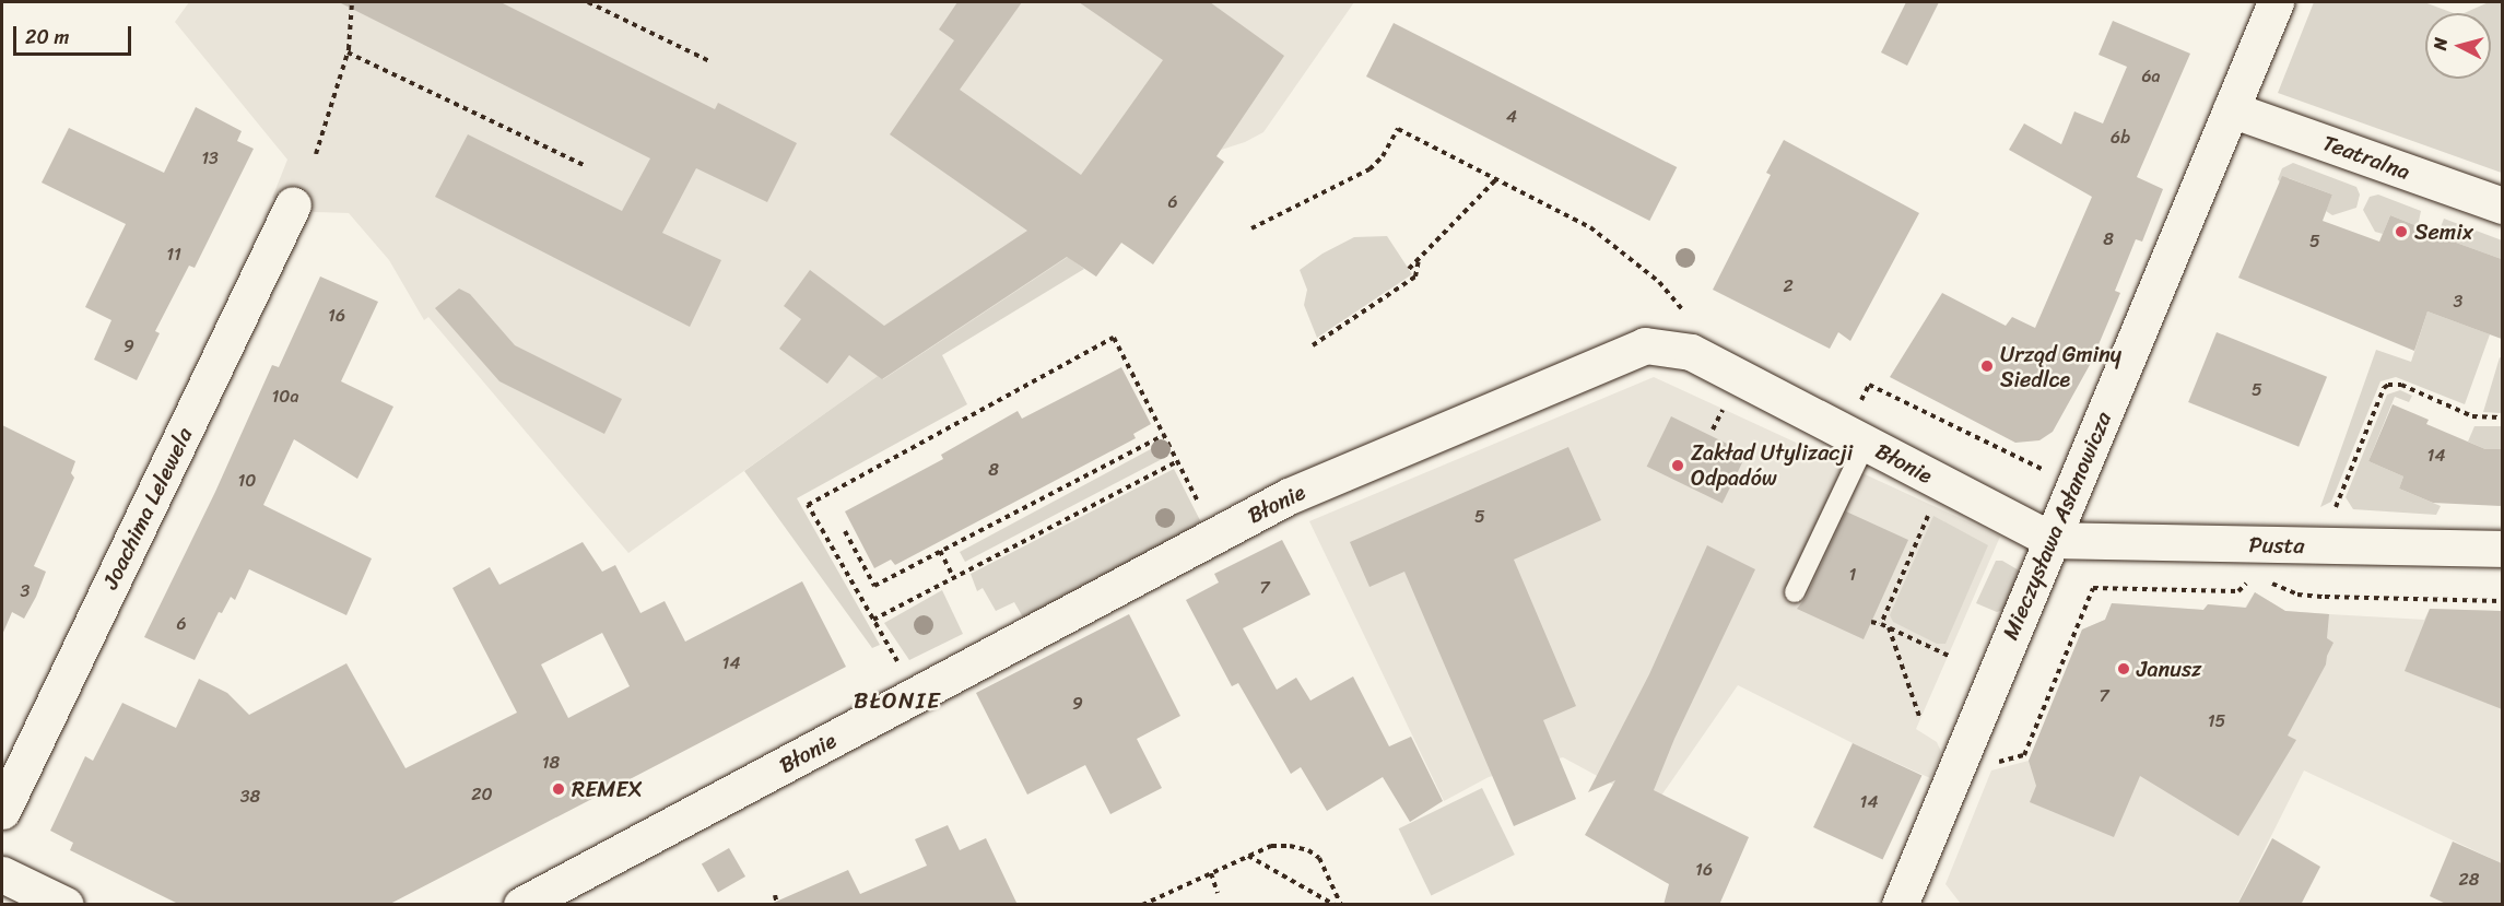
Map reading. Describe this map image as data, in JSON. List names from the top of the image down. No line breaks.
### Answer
{"streets":{"street":["Teatralna","Błonie","Joachima Lelewela","Mieczysława Asłanowicza","Pusta"]},"crossings":[["Teatralna","Mieczysława Asłanowicza"],["Błonie","Mieczysława Asłanowicza"],["Błonie","Pusta"],["Mieczysława Asłanowicza","Pusta"]],"districts":["BŁONIE"],"places":["Semix","Urząd Gminy Siedlce","Zakład Utylizacji Odpadów","Janusz","REMEX"],"house_numbers":["6a","4","6b","13","6","8","5","11","2","3","16","9","5","10a","14","8","10","5","1","7","3","6","14","7","9","15","18","20","38","14","16","28"],"scale_bar":"20 m","north":"left"}
